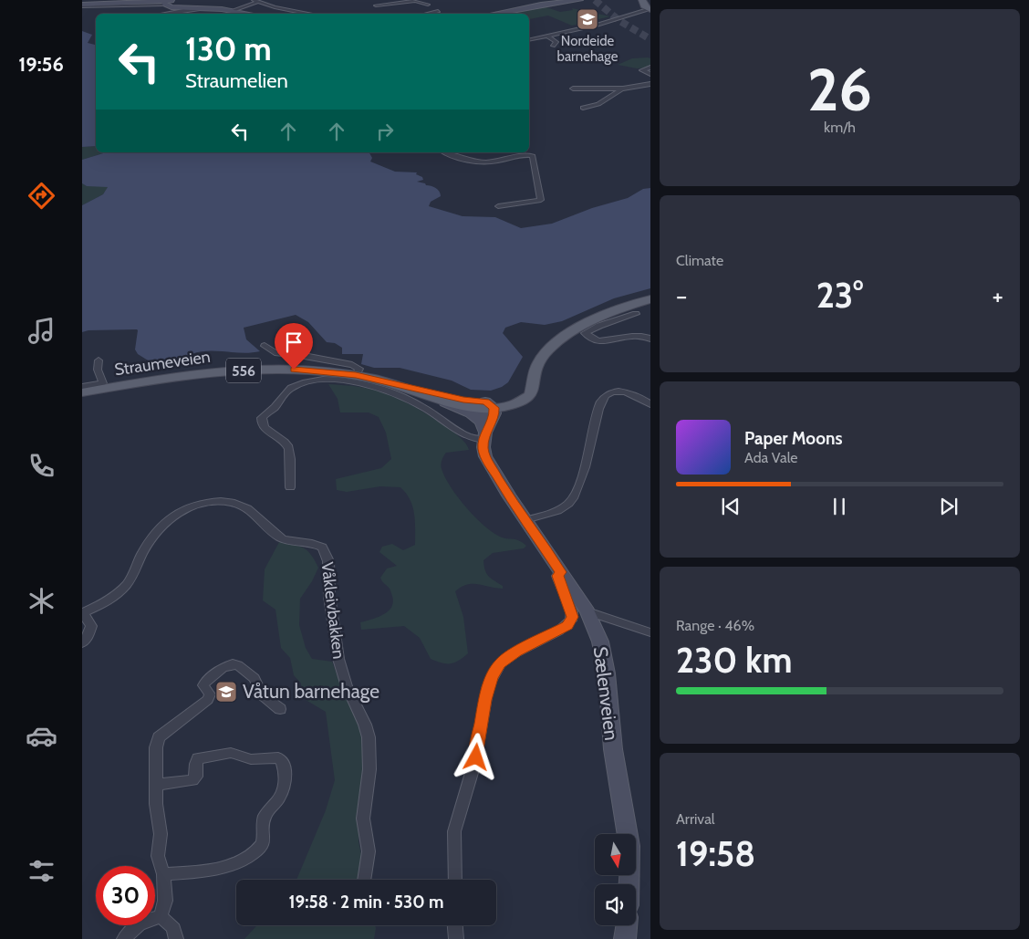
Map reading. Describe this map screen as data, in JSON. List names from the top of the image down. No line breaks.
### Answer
{"streets":{"main road":["Straumeveien","556"],"street":["Våkleivbakken","Sælenveien"]},"crossings":[["Straumeveien","Sælenveien"]],"places":{"school or university":["Nordeide barnehage","Våtun barnehage"]},"north":"bottom","page":{"tabs":"19:56","tile":[["26","km/h"],"Climate",["Range · 46%","230 km"],["Arrival","19:58"]],"turn":["130 m","Straumelien"],"heat":["−","23°","+"],"song":["Paper Moons","Ada Vale"],"limit":"30","trip":"19:58 · 2 min · 530 m"}}
